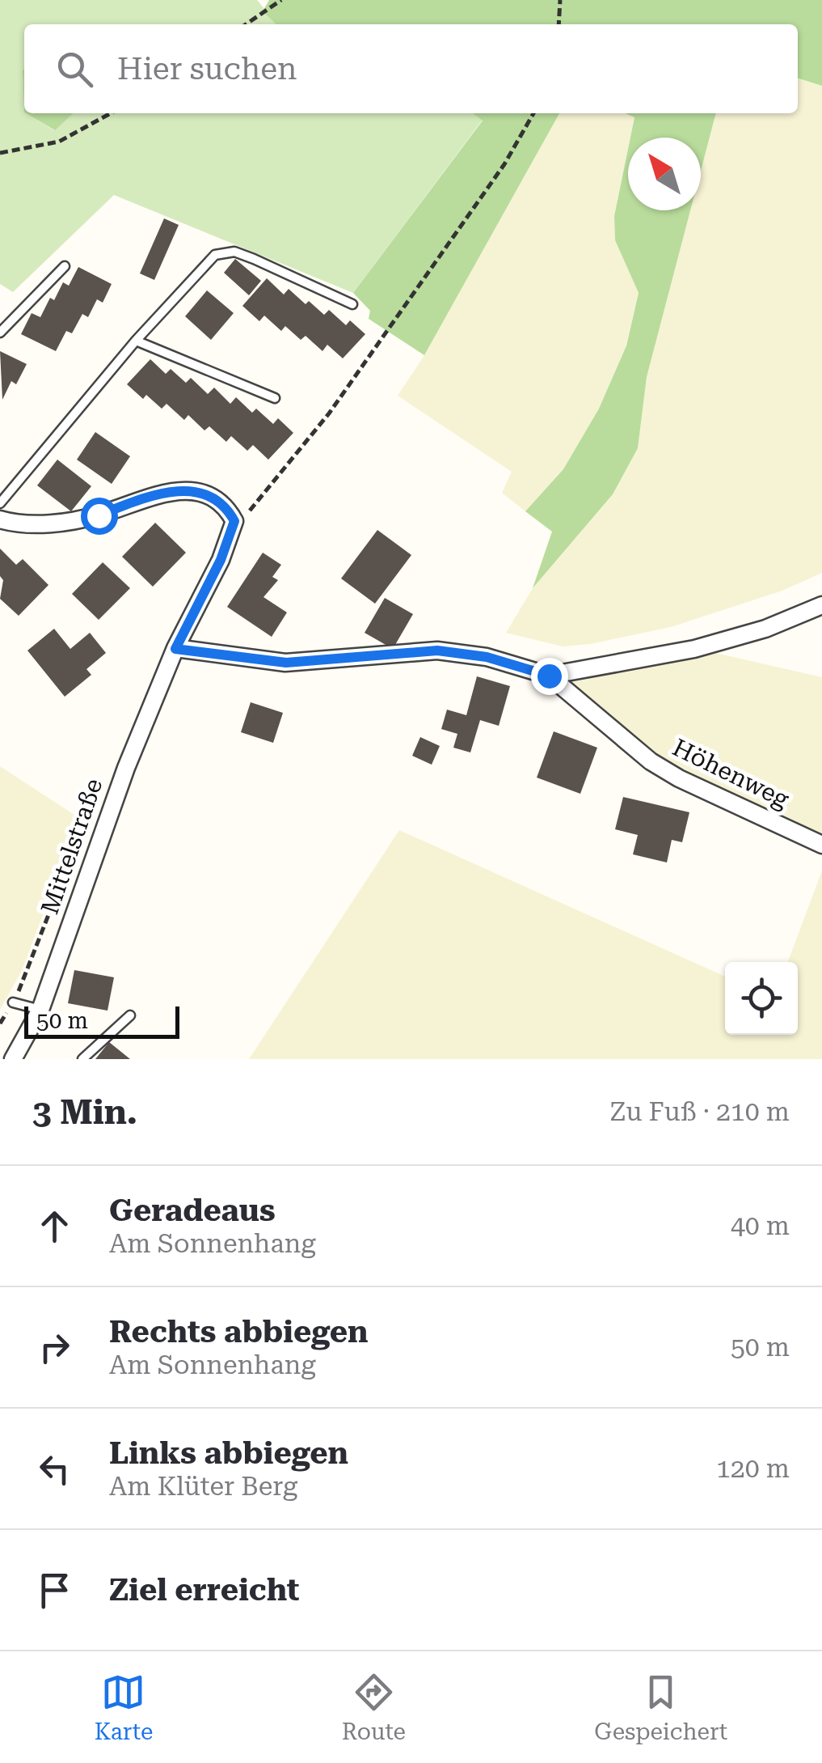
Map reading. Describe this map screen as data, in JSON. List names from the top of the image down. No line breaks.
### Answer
{"streets":{"street":["Höhenweg","Mittelstraße"]},"scale_bar":"50 m","north":"top left","page":{"search":"Hier suchen","scale":"50 m","heading":["3 Min.","Zu Fuß · 210 m"],"list":[["Geradeaus","Am Sonnenhang","40 m"],["Rechts abbiegen","Am Sonnenhang","50 m"],["Links abbiegen","Am Klüter Berg","120 m"],"Ziel erreicht"],"nav":["Karte","Route","Gespeichert"]}}
